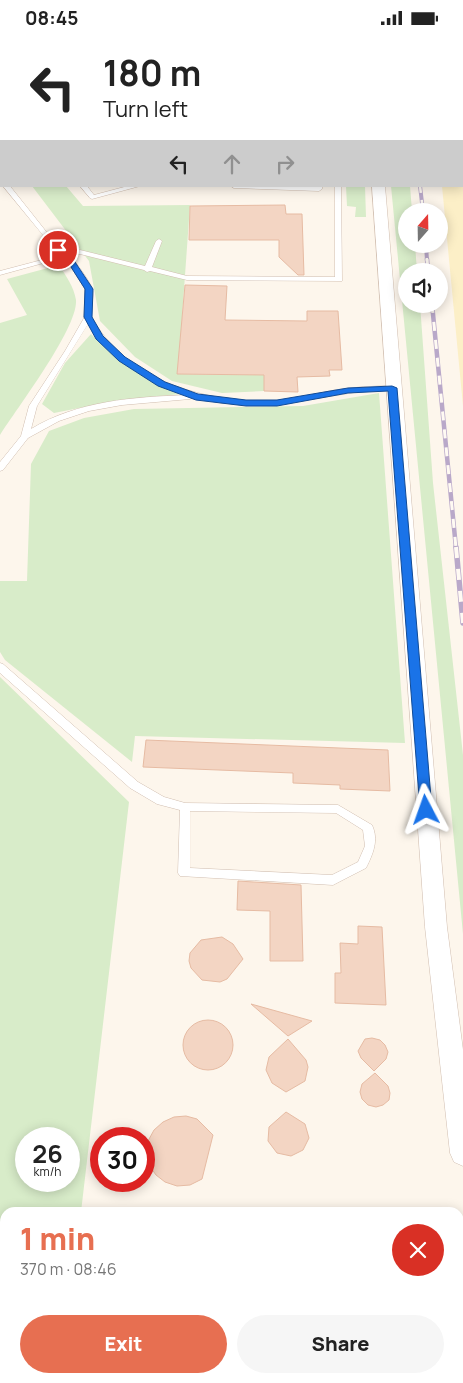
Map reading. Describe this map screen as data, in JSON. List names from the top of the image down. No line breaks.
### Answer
{"north":"top","page":{"status":"08:45","turn":["180 m","Turn left"],"speed":"26 km/h","limit":"30","heading":["1 min","370 m · 08:46"],"buttons":["Exit","Share"]}}
